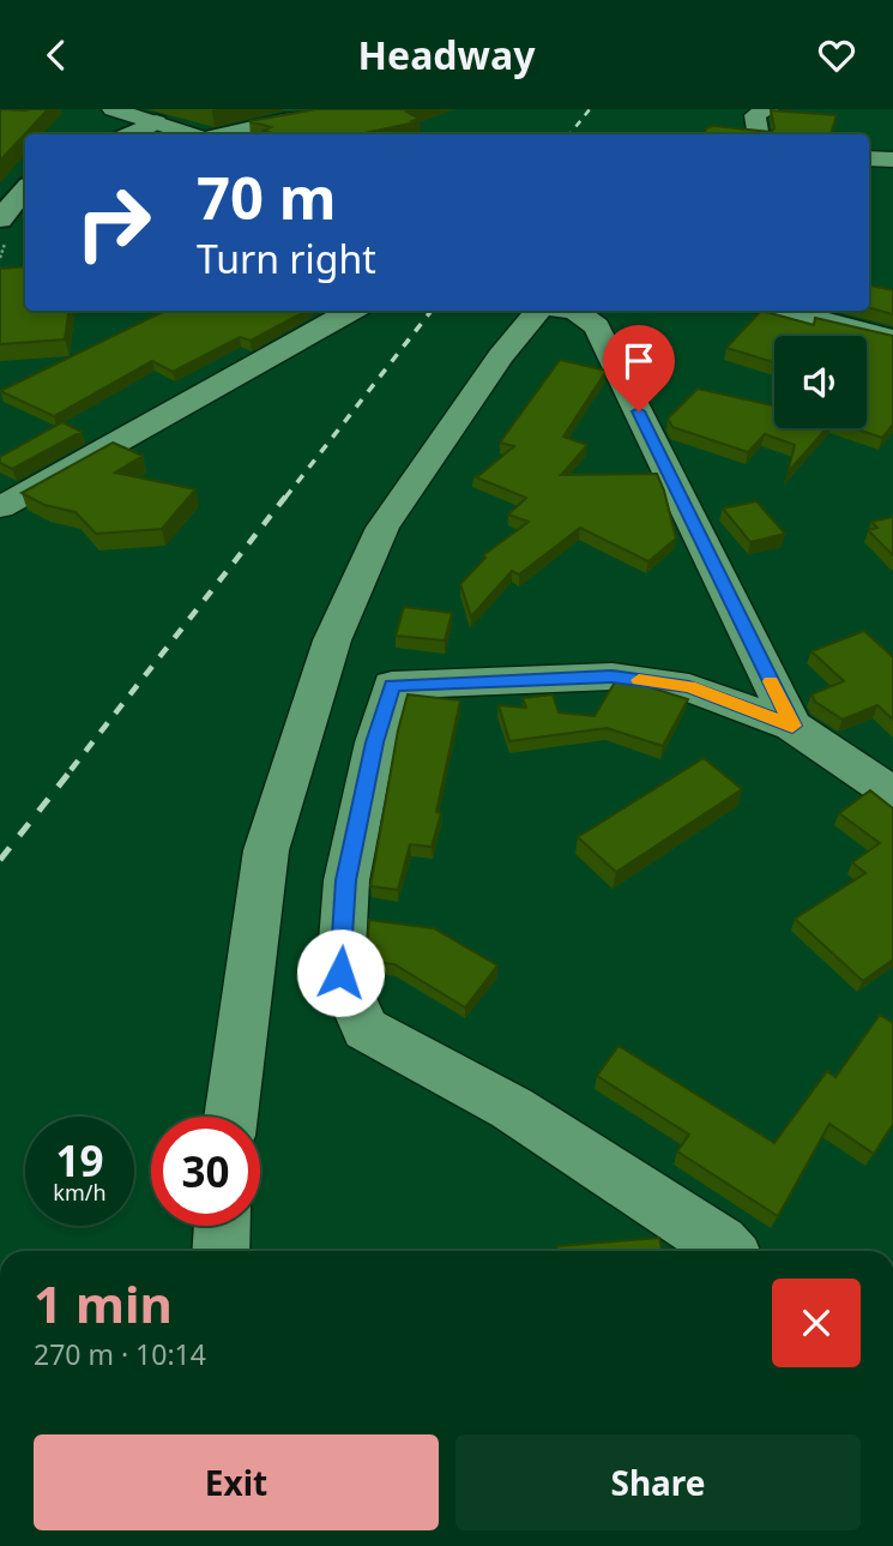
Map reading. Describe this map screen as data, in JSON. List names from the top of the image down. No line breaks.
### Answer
{"page":{"header":"Headway","turn":["70 m","Turn right"],"speed":"19 km/h","limit":"30","heading":["1 min","270 m · 10:14"],"buttons":["Exit","Share"]}}
